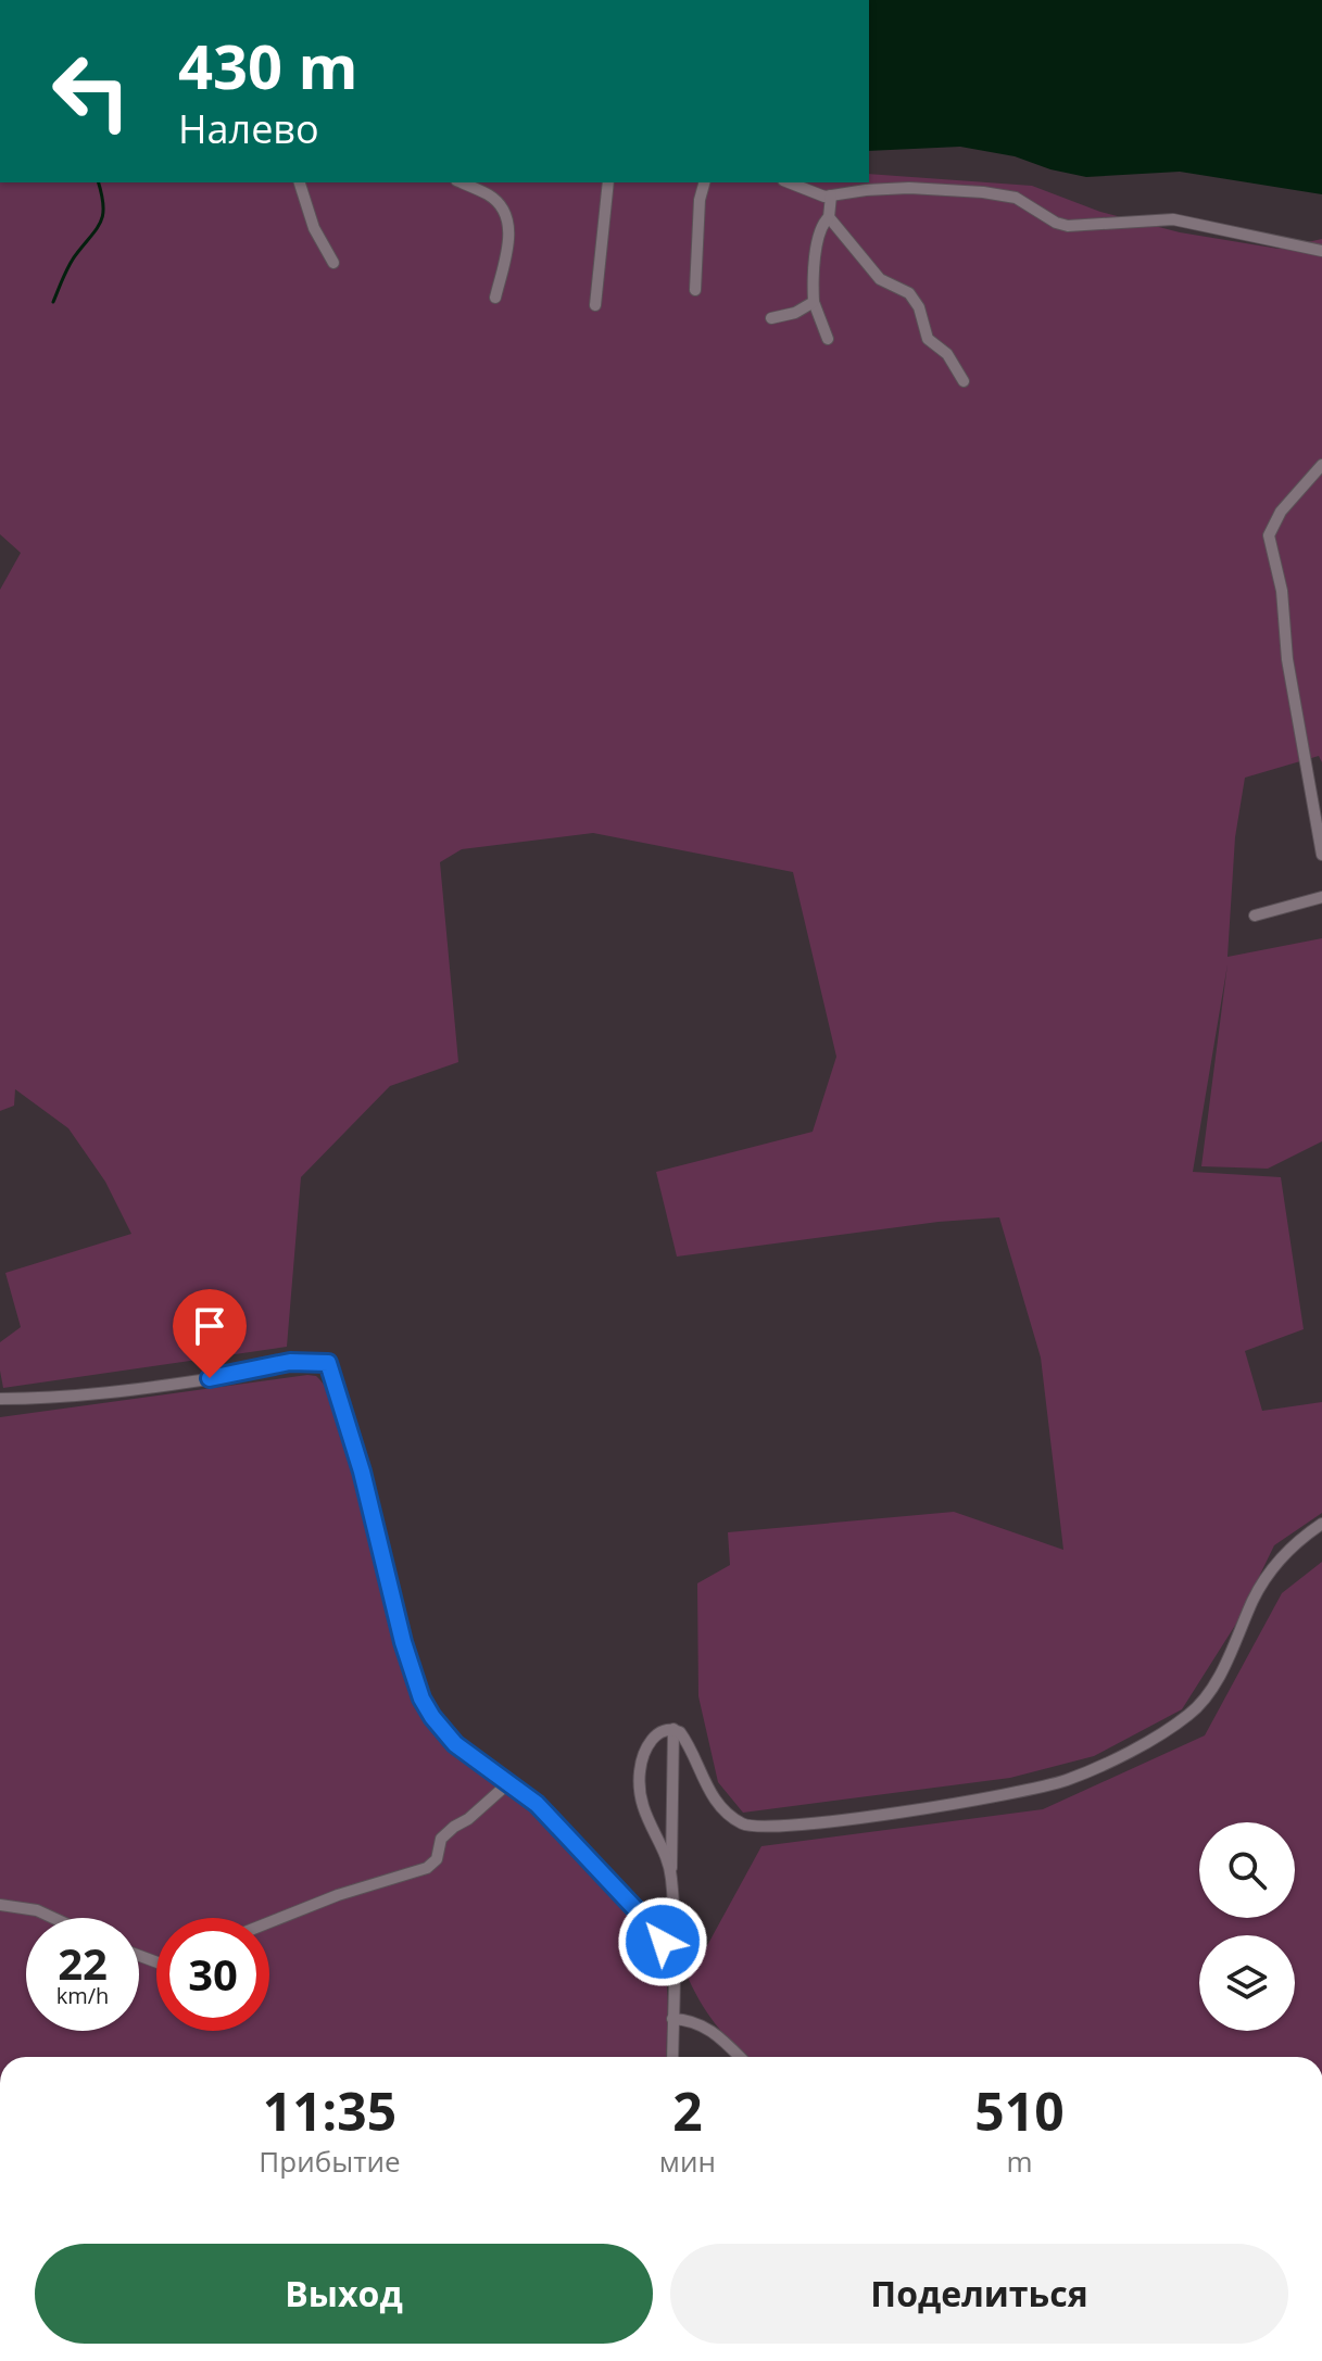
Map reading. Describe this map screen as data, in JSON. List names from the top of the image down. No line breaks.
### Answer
{"page":{"turn":["430 m","Налево"],"speed":"22 km/h","limit":"30","eta":["11:35","Прибытие","2","мин","510","m"],"buttons":["Выход","Поделиться"]}}
